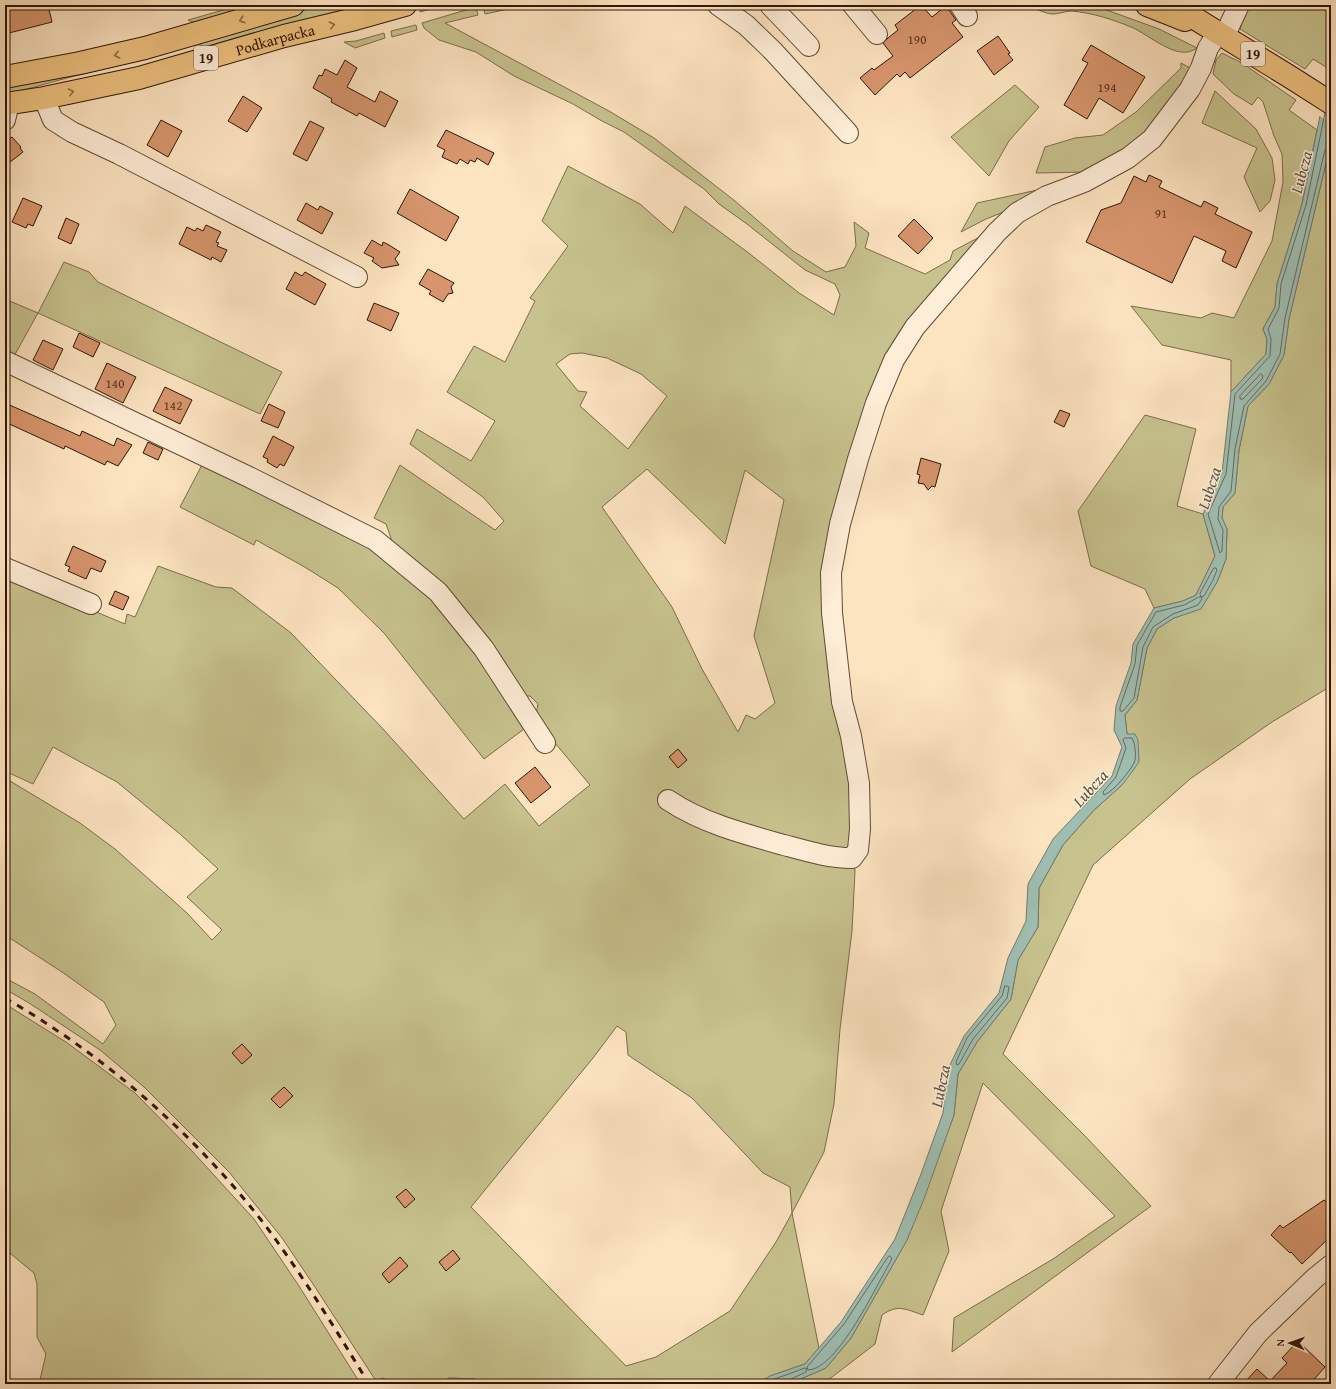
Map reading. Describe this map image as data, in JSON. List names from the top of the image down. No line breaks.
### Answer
{"streets":{"highway":["Podkarpacka","19"]},"water":["Lubcza"],"house_numbers":["190","194","91","140","142"],"north":"left"}
